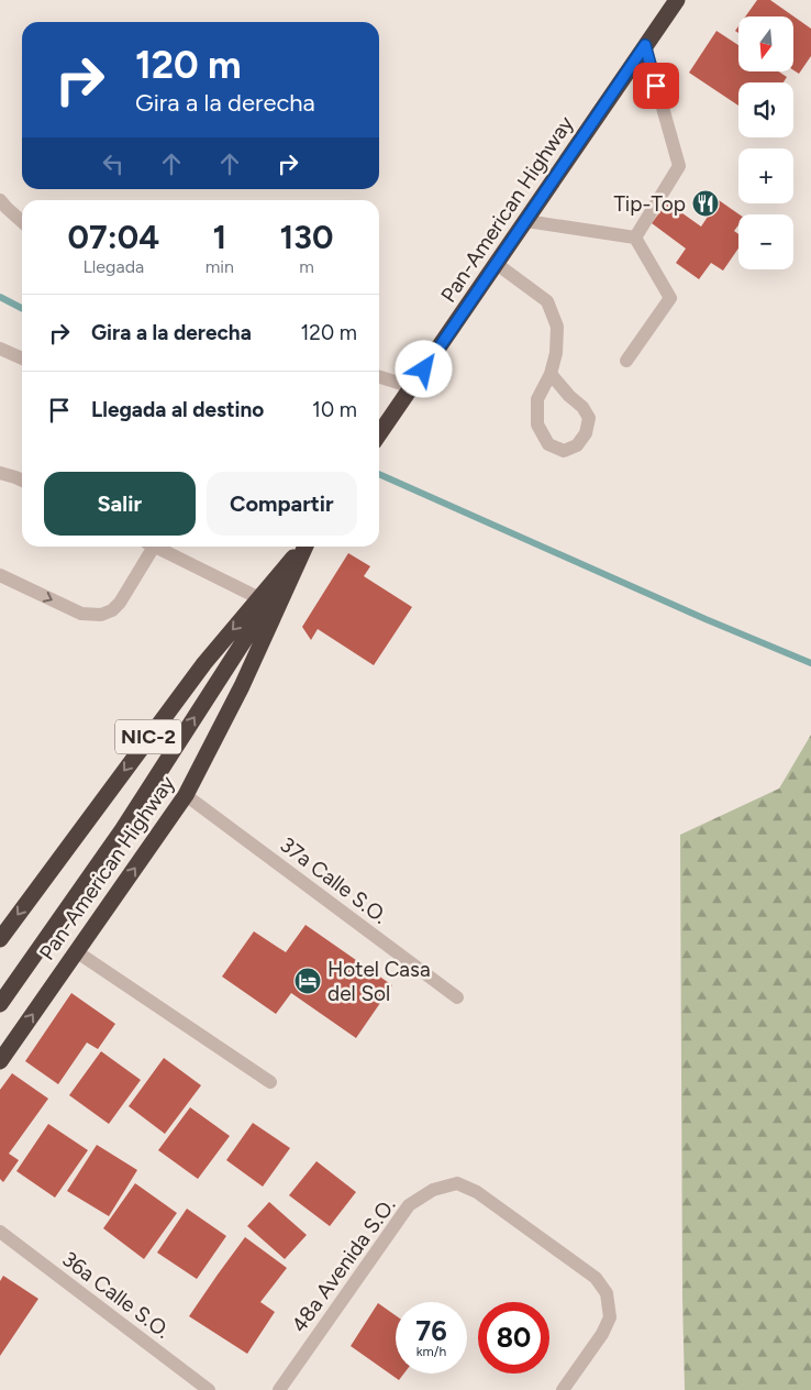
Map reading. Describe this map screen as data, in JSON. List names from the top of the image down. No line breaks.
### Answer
{"streets":{"highway":["Pan-American Highway","NIC-2"],"street":["37a Calle S.O.","48a Avenida S.O.","36a Calle S.O."]},"crossings":[["Pan-American Highway","37a Calle S.O."]],"places":{"restaurant":["Tip-Top"],"hotel":["Hotel Casa del Sol"]},"north":"bottom","page":{"map_buttons":["+","−"],"turn":["120 m","Gira a la derecha"],"eta":["07:04","Llegada","1","min","130","m"],"list":[{"name":"Gira a la derecha","value":"120 m"},{"name":"Llegada al destino","value":"10 m"}],"buttons":["Salir","Compartir"],"speed":"76 km/h","limit":"80"}}
